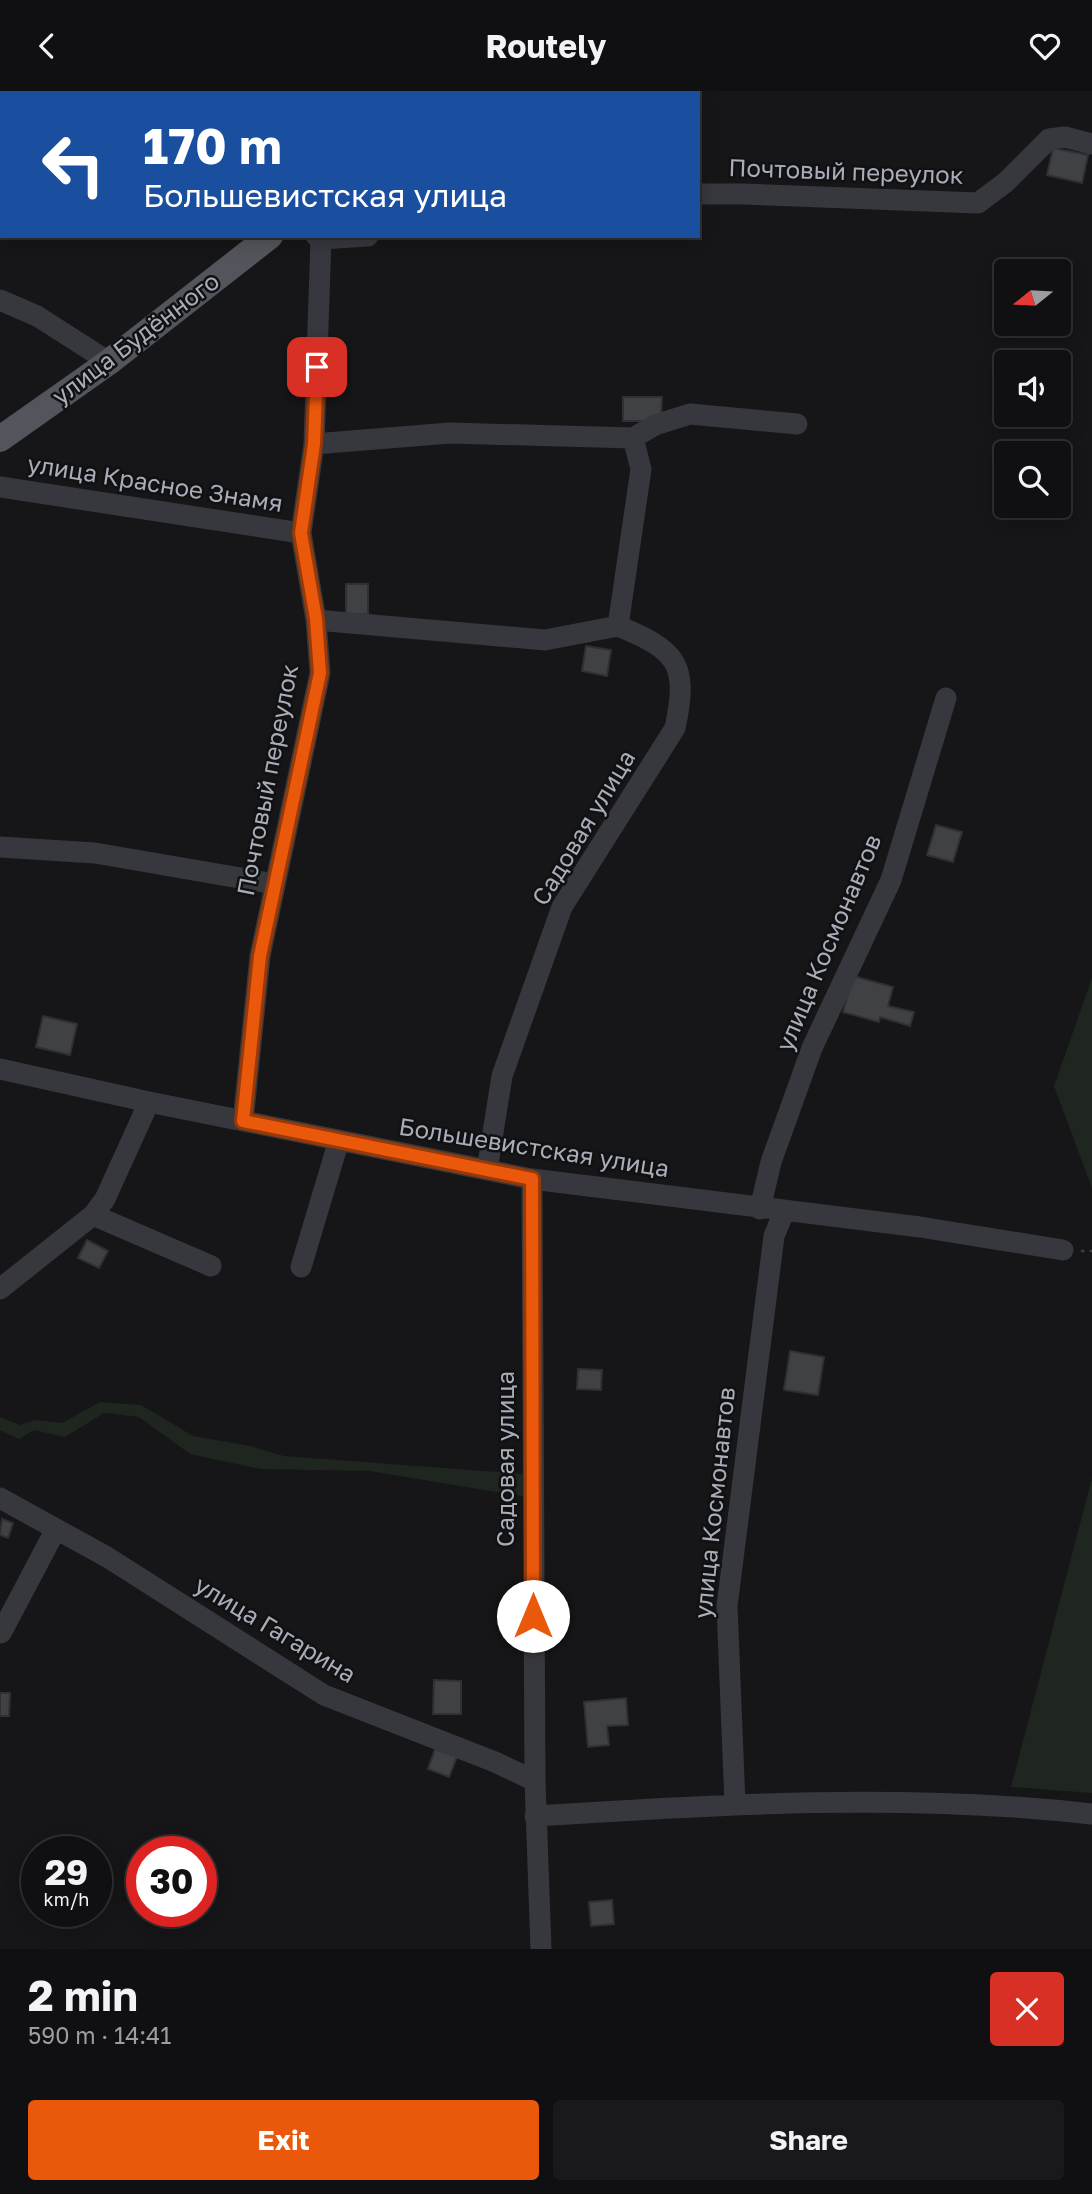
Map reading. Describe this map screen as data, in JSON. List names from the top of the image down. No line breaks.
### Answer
{"streets":{"main road":["улица Будённого"],"street":["Почтовый переулок","улица Красное Знамя","Садовая улица","улица Космонавтов","Большевистская улица","улица Гагарина"]},"crossings":[["Почтовый переулок","улица Красное Знамя"],["Почтовый переулок","Большевистская улица"],["Садовая улица","Большевистская улица"],["Садовая улица","улица Гагарина"],["улица Космонавтов","Большевистская улица"]],"north":"left","page":{"header":"Routely","turn":["170 m","Большевистская улица"],"speed":"29 km/h","limit":"30","heading":["2 min","590 m · 14:41"],"buttons":["Exit","Share"]}}
